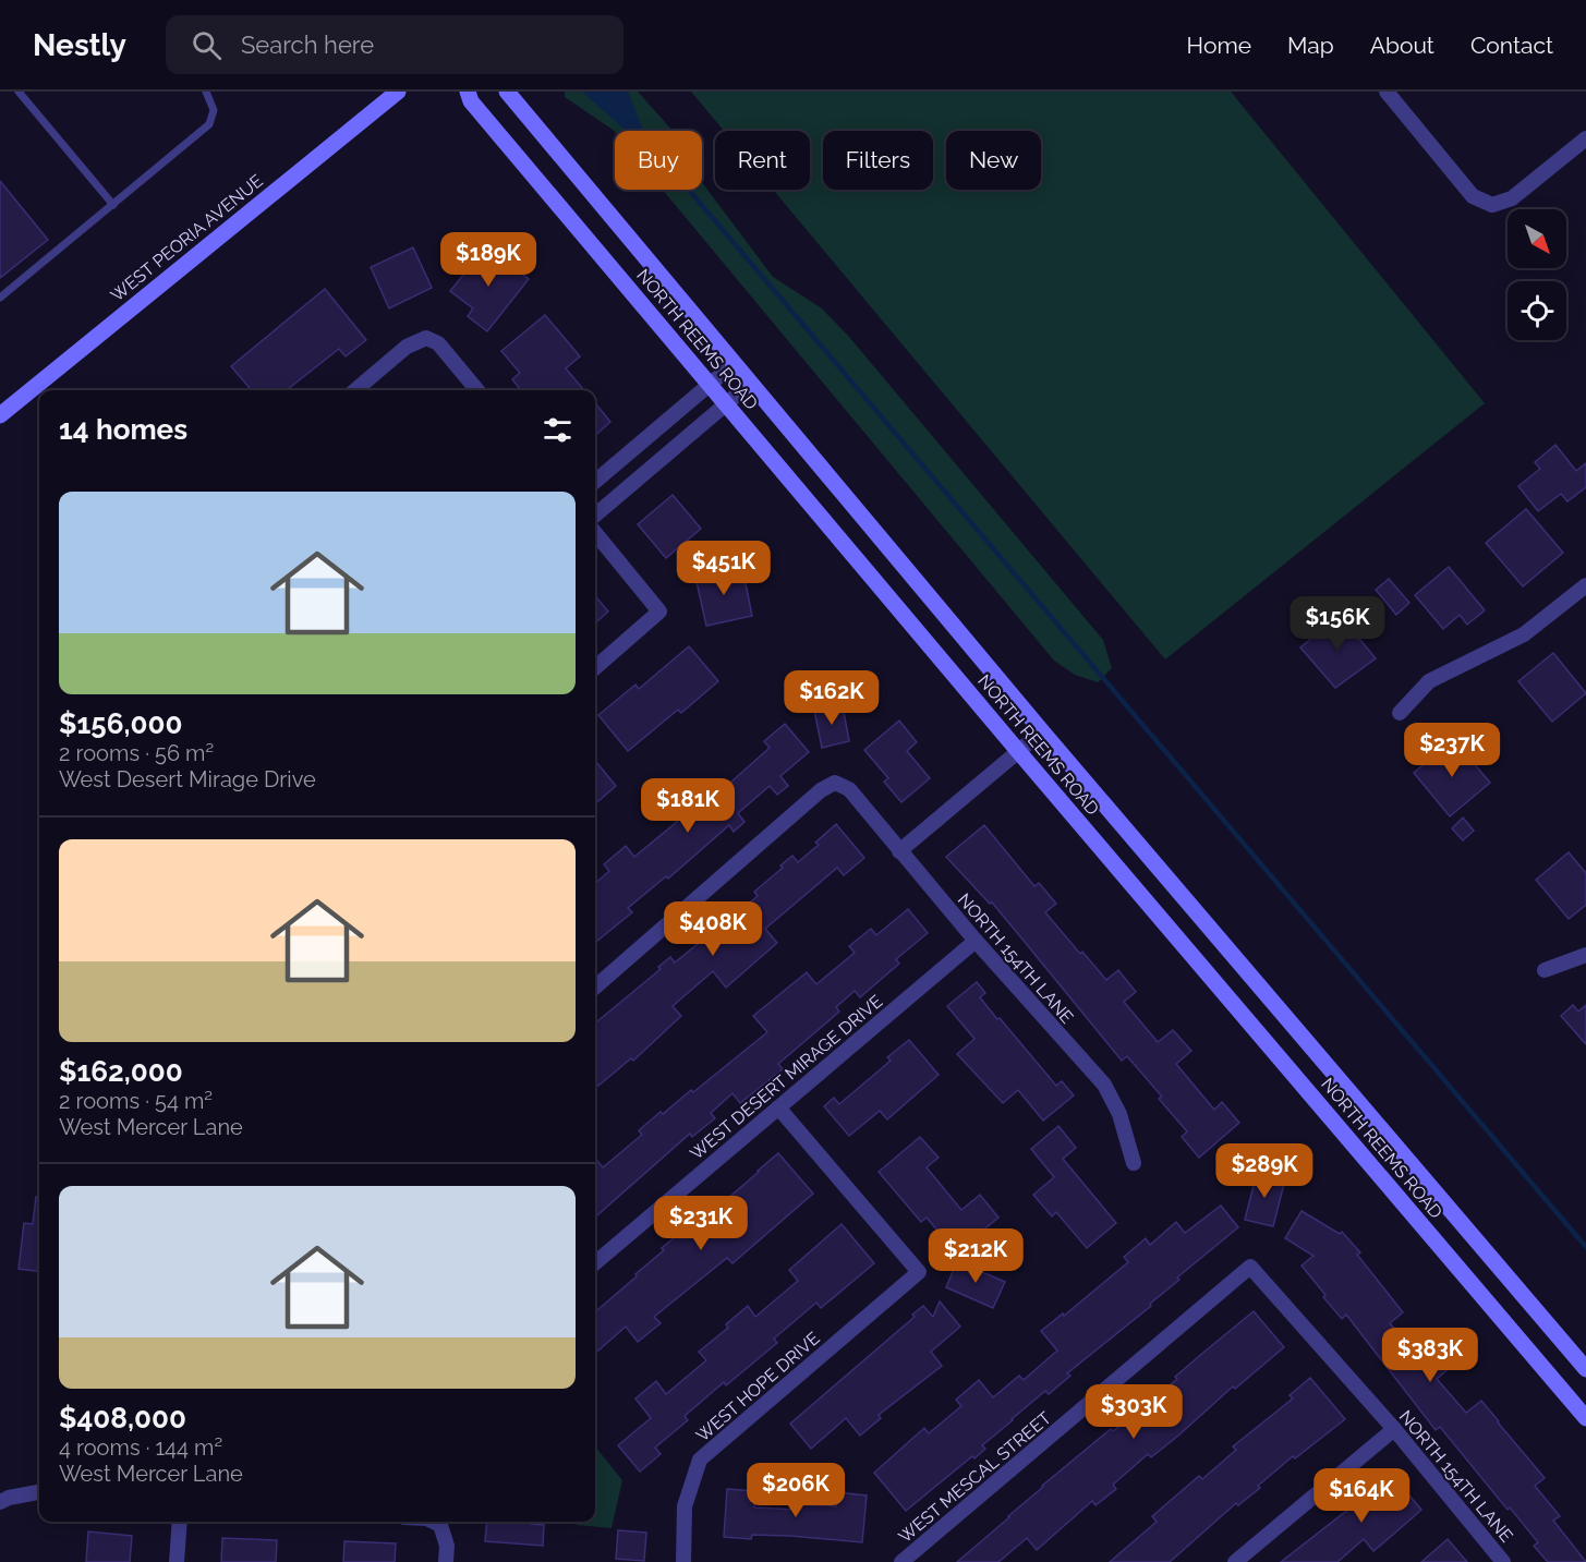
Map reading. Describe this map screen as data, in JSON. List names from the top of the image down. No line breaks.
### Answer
{"streets":{"main road":["WEST PEORIA AVENUE","NORTH REEMS ROAD"],"street":["NORTH 154TH LANE","WEST DESERT MIRAGE DRIVE","WEST HOPE DRIVE","WEST MESCAL STREET"]},"crossings":[["NORTH 154TH LANE","WEST DESERT MIRAGE DRIVE"],["NORTH 154TH LANE","WEST MESCAL STREET"],["WEST DESERT MIRAGE DRIVE","WEST HOPE DRIVE"]],"north":"bottom right","page":{"header":"Nestly","search":"Search here","nav":["Home","Map","About","Contact"],"chip":["Buy","Rent","Filters","New"],"price":["$189K","$451K","$156K","$162K","$237K","$181K","$408K","$289K","$231K","$212K","$383K","$303K","$206K","$164K"],"heading":"14 homes","list":[{"name":"$156,000","note":"2 rooms · 56 m² · West Desert Mirage Drive"},{"name":"$162,000","note":"2 rooms · 54 m² · West Mercer Lane"},{"name":"$408,000","note":"4 rooms · 144 m² · West Mercer Lane"}]}}
